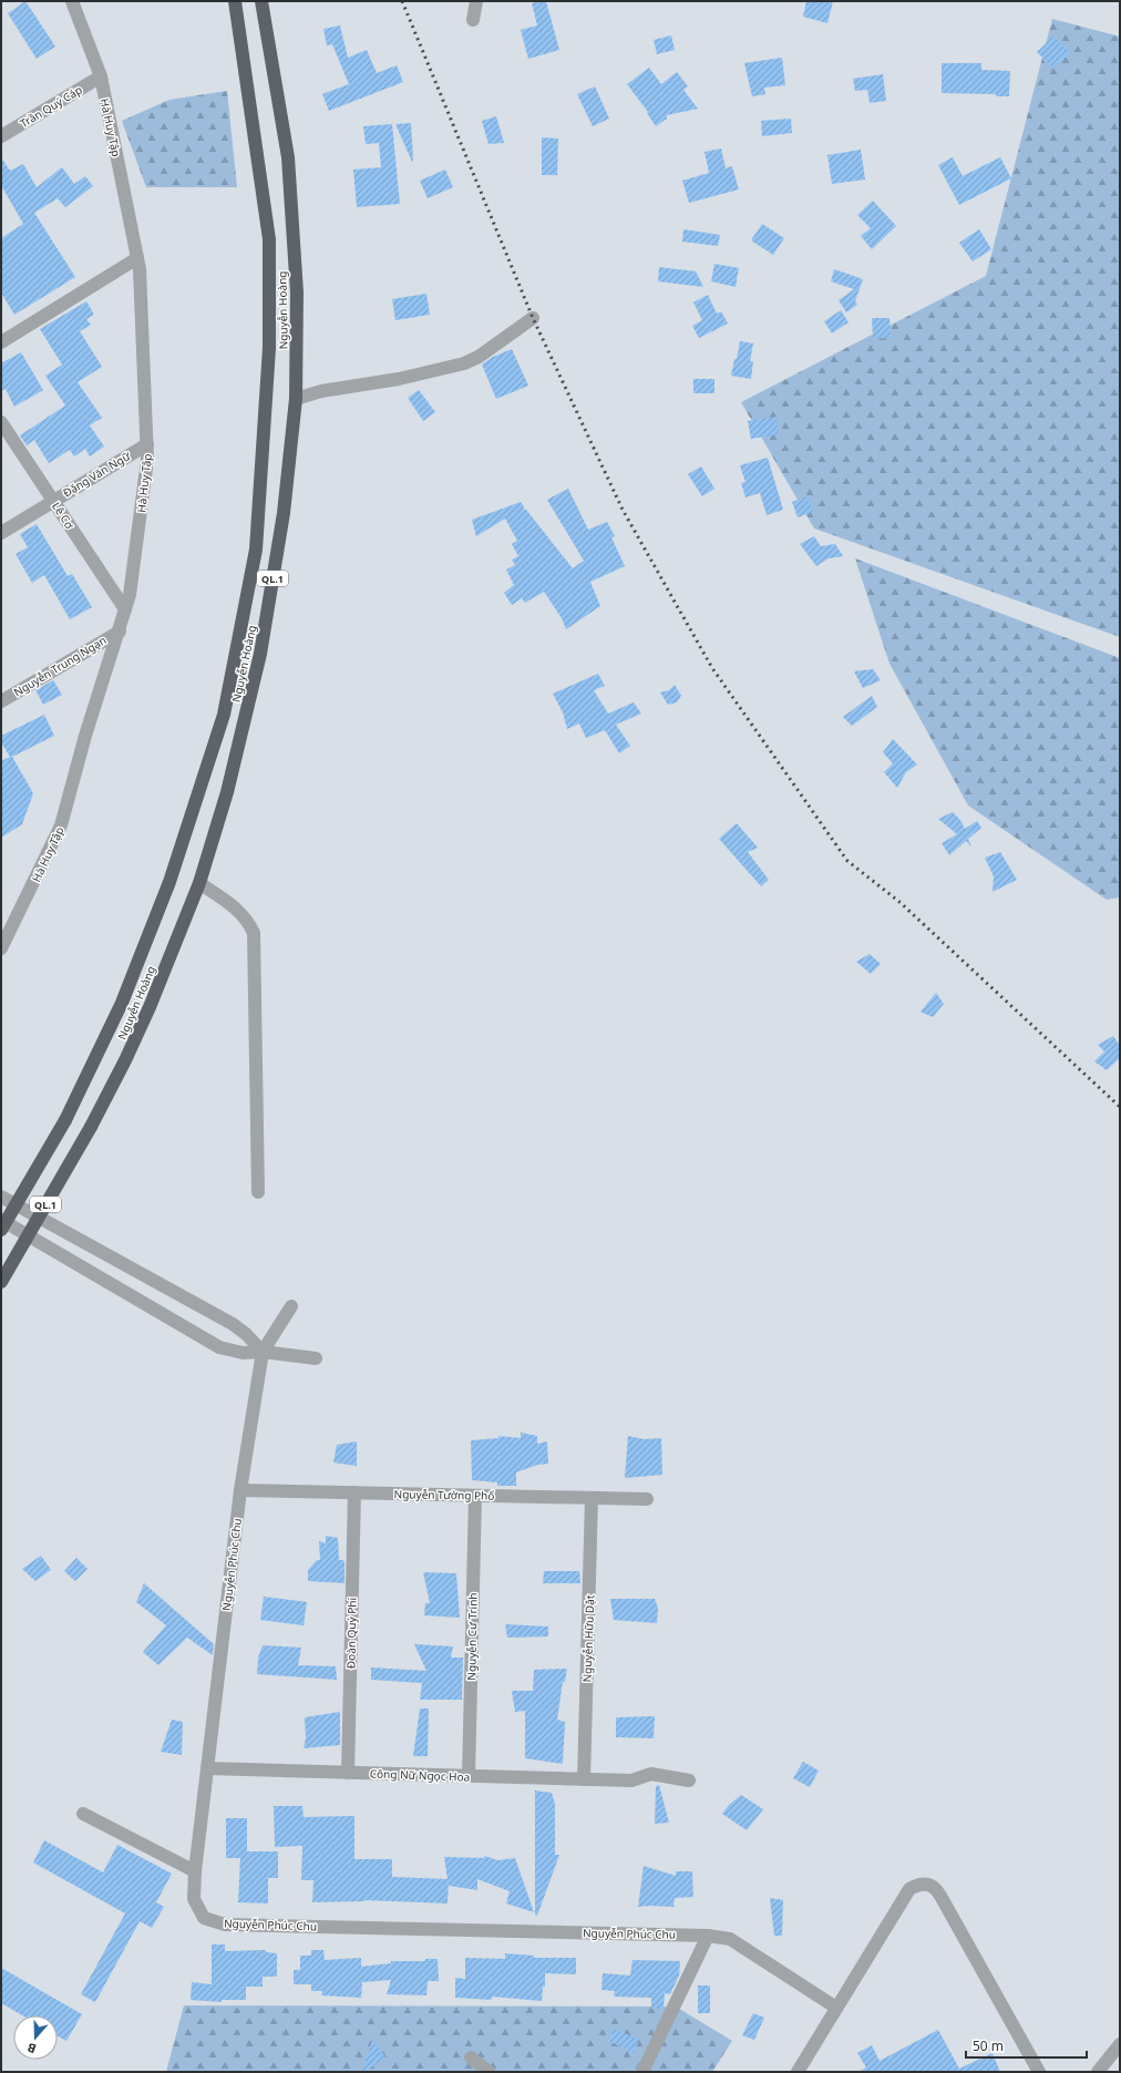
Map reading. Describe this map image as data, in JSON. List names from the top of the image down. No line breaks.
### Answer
{"streets":{"highway":["Nguyễn Hoàng","QL.1"],"street":["Trần Quý Cáp","Hà Huy Tập","Đặng Văn Ngữ","Lê Cơ","Nguyễn Trung Ngạn","Nguyễn Tường Phổ","Nguyễn Phúc Chu","Đoàn Quý Phi","Nguyễn Cư Trinh","Nguyễn Hữu Dật","Công Nữ Ngọc Hoa"]},"crossings":[["Trần Quý Cáp","Hà Huy Tập"],["Hà Huy Tập","Đặng Văn Ngữ"],["Hà Huy Tập","Lê Cơ"],["Hà Huy Tập","Nguyễn Trung Ngạn"],["Đặng Văn Ngữ","Lê Cơ"],["Nguyễn Tường Phổ","Nguyễn Phúc Chu"],["Nguyễn Tường Phổ","Đoàn Quý Phi"],["Nguyễn Tường Phổ","Nguyễn Cư Trinh"],["Nguyễn Tường Phổ","Nguyễn Hữu Dật"],["Nguyễn Phúc Chu","Công Nữ Ngọc Hoa"],["Đoàn Quý Phi","Công Nữ Ngọc Hoa"],["Nguyễn Cư Trinh","Công Nữ Ngọc Hoa"],["Nguyễn Hữu Dật","Công Nữ Ngọc Hoa"]],"scale_bar":"50 m","north":"bottom"}
